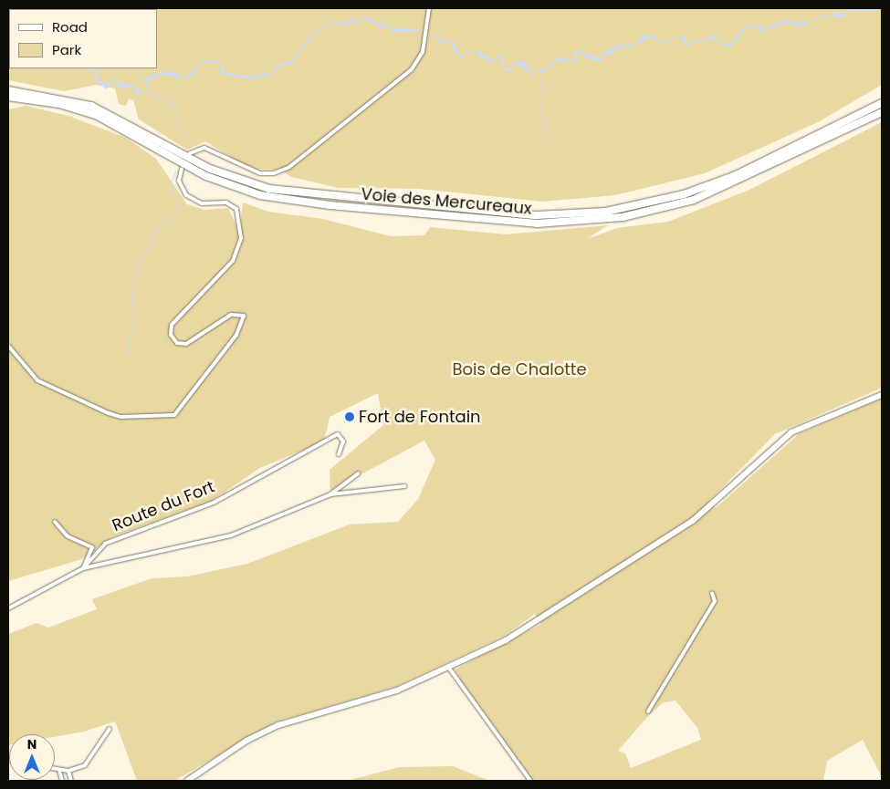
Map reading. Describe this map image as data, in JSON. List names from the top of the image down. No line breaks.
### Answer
{"streets":{"highway":["Voie des Mercureaux"],"street":["Route du Fort"]},"parks":["Bois de Chalotte"],"places":["Fort de Fontain"],"legend":["Road","Park"],"north":"top"}
